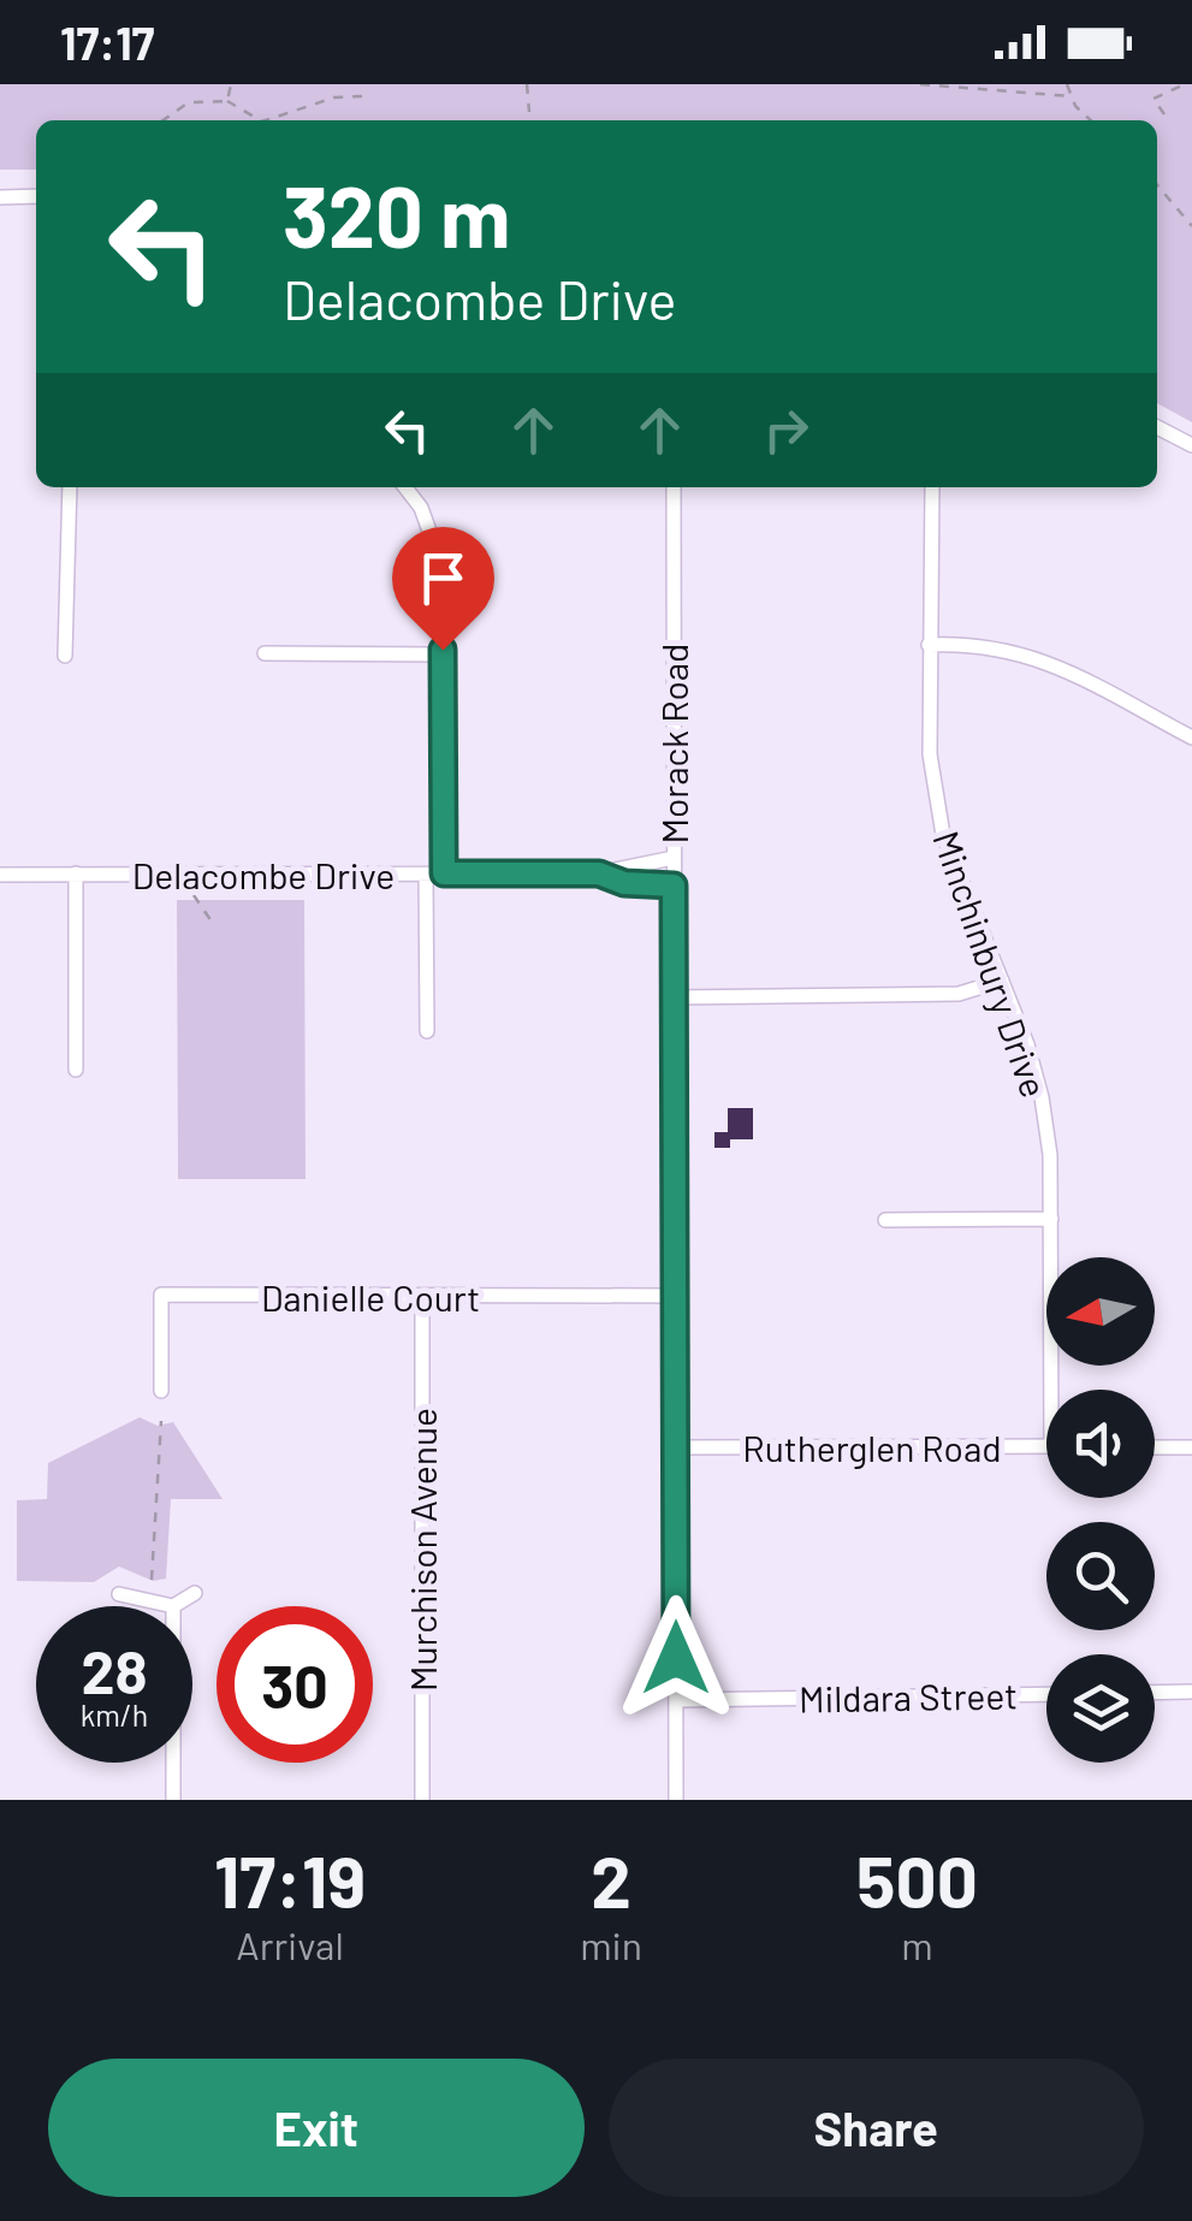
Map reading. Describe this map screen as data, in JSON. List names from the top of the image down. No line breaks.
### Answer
{"streets":{"street":["Morack Road","Delacombe Drive","Minchinbury Drive","Danielle Court","Rutherglen Road","Murchison Avenue","Mildara Street"]},"crossings":[["Morack Road","Delacombe Drive"],["Morack Road","Danielle Court"],["Morack Road","Rutherglen Road"],["Morack Road","Mildara Street"],["Danielle Court","Murchison Avenue"]],"north":"left","page":{"status":"17:17","turn":["320 m","Delacombe Drive"],"speed":"28 km/h","limit":"30","eta":["17:19","Arrival","2","min","500","m"],"buttons":["Exit","Share"]}}
